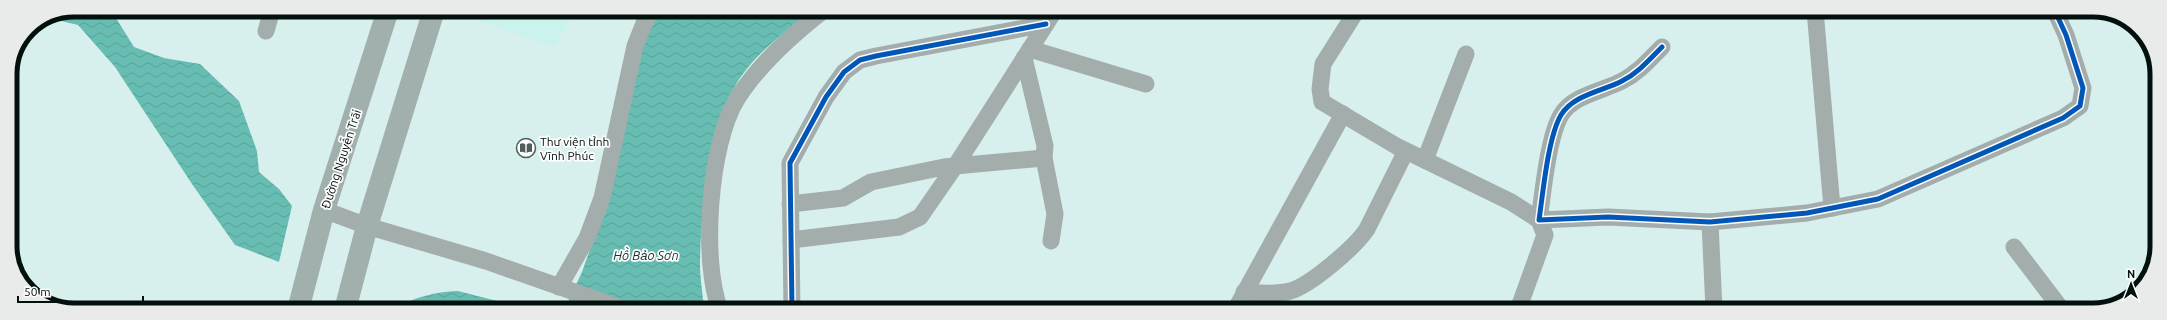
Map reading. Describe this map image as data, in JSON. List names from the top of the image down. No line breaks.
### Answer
{"streets":{"main road":["Đường Nguyễn Trãi"]},"water":["Hồ Bảo Sơn"],"places":{"library":["Thư viện tỉnh Vĩnh Phúc"]},"scale_bar":"50 m","north":"top"}
